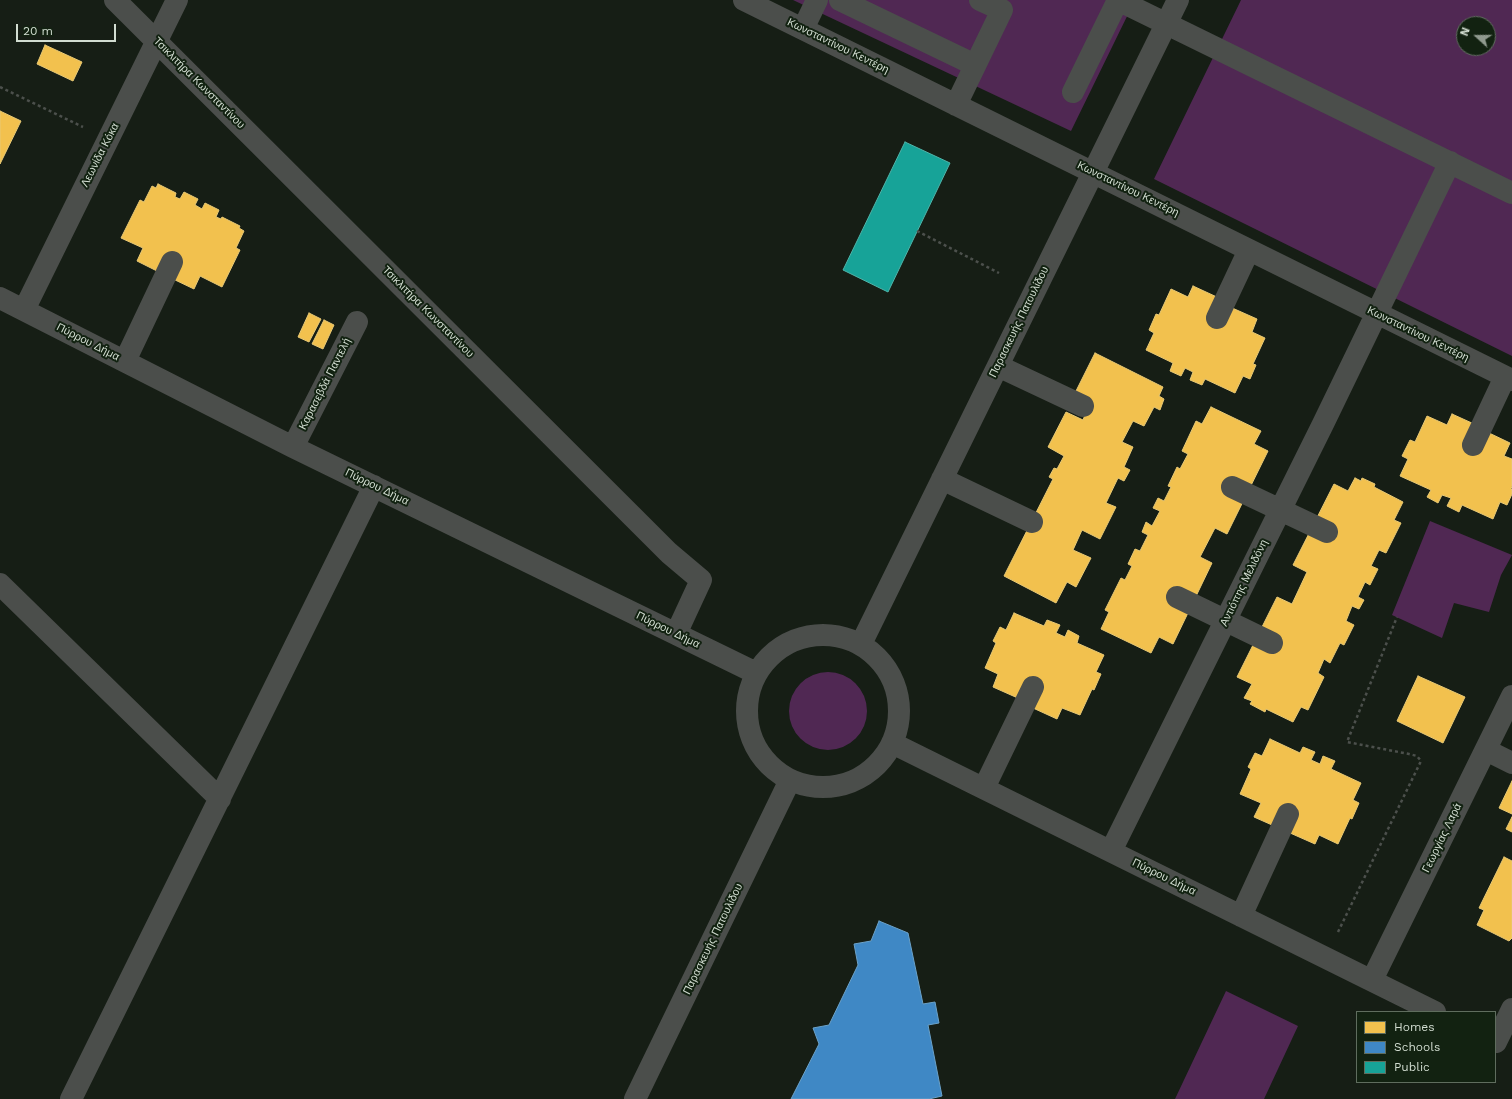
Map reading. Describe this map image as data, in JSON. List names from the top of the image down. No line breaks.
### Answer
{"streets":{"street":["Κωνσταντίνου Κεντέρη","Τσικλιτήρα Κωνσταντίνου","Λεωνίδα Κόκα","Παρασκευής Πατουλίδου","Πύρρου Δήμα","Καρασεβδά Παντελή","Αντιόπης Μελιδόνη","Γεωργίας Λαρά"]},"crossings":[["Κωνσταντίνου Κεντέρη","Παρασκευής Πατουλίδου"],["Κωνσταντίνου Κεντέρη","Αντιόπης Μελιδόνη"],["Τσικλιτήρα Κωνσταντίνου","Λεωνίδα Κόκα"],["Τσικλιτήρα Κωνσταντίνου","Πύρρου Δήμα"],["Λεωνίδα Κόκα","Πύρρου Δήμα"],["Πύρρου Δήμα","Καρασεβδά Παντελή"],["Πύρρου Δήμα","Αντιόπης Μελιδόνη"],["Πύρρου Δήμα","Γεωργίας Λαρά"]],"legend":["Homes","Schools","Public"],"scale_bar":"20 m","north":"left"}
